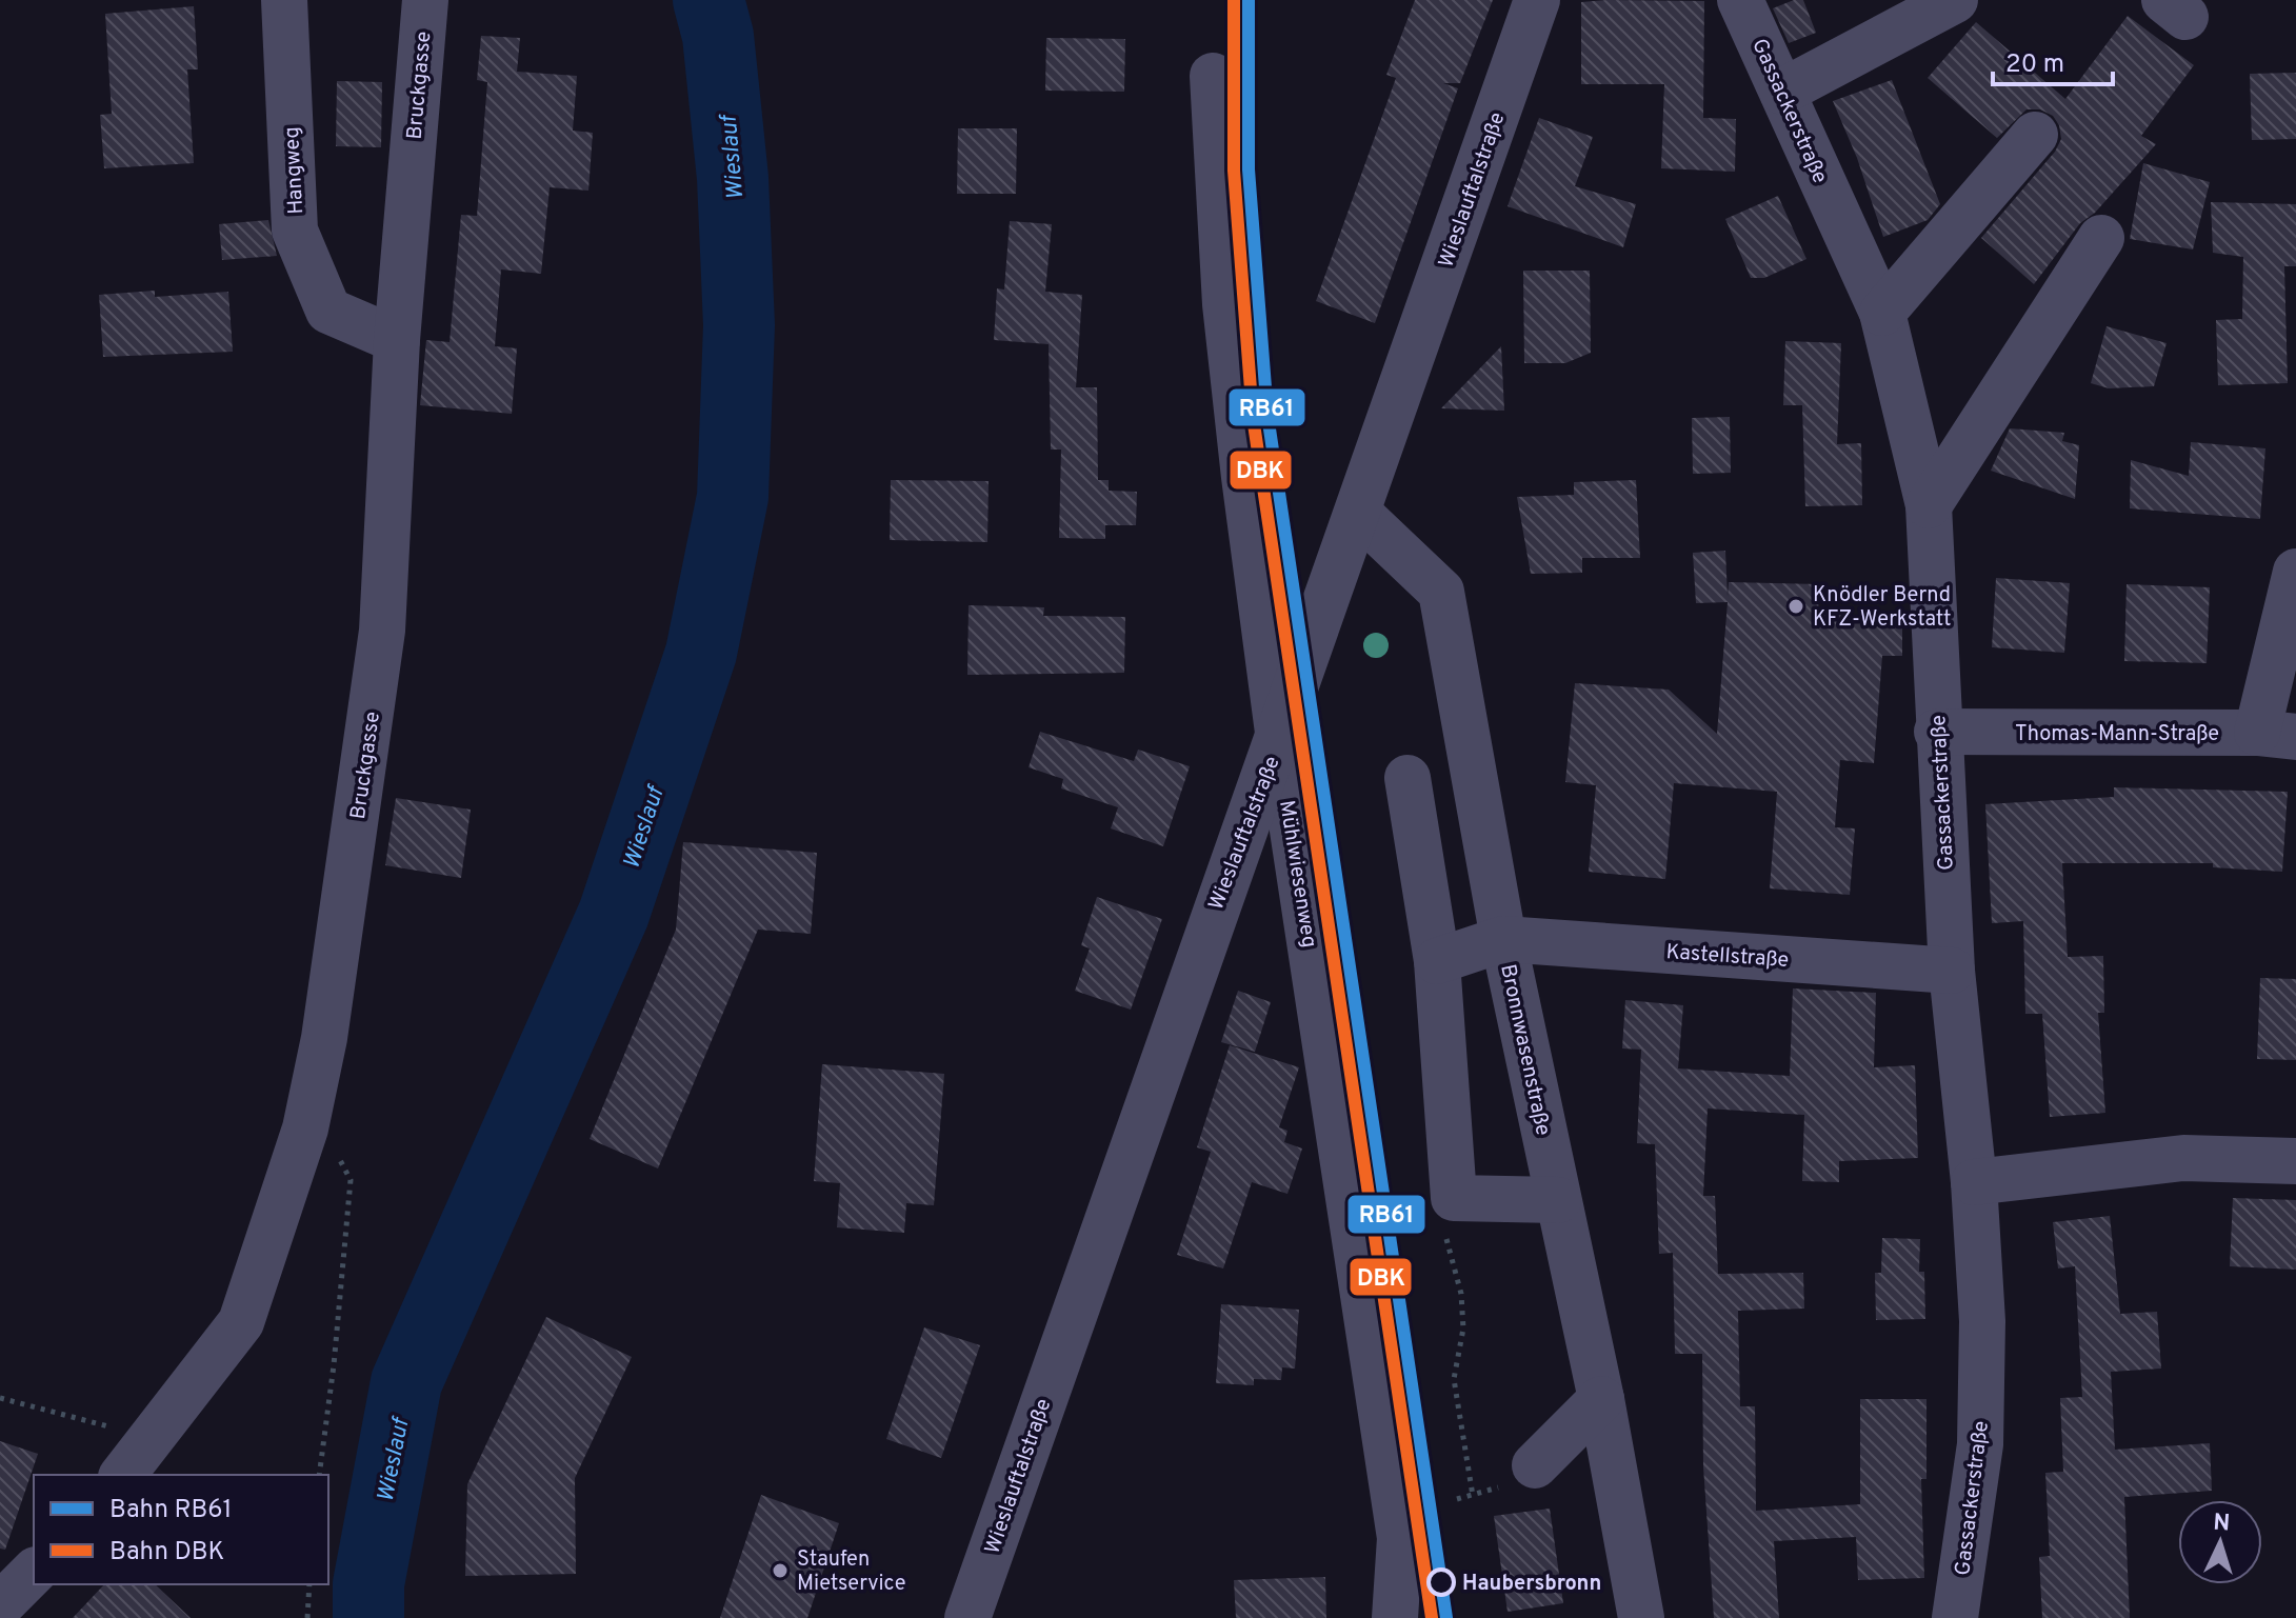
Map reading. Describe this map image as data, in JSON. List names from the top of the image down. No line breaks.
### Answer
{"streets":{"street":["Bruckgasse","Gassackerstraße","Hangweg","Wieslauftalstraße","Thomas-Mann-Straße","Mühlwiesenweg","Kastellstraße","Bronnwasenstraße"]},"crossings":[["Bruckgasse","Hangweg"],["Gassackerstraße","Thomas-Mann-Straße"],["Gassackerstraße","Kastellstraße"],["Wieslauftalstraße","Mühlwiesenweg"],["Wieslauftalstraße","Bronnwasenstraße"],["Kastellstraße","Bronnwasenstraße"]],"water":["Wieslauf"],"places":["Knödler Bernd KFZ-Werkstatt","Staufen Mietservice","Haubersbronn"],"lines":["rail line RB61","rail line DBK"],"legend":["Bahn RB61","Bahn DBK"],"scale_bar":"20 m","north":"top"}
